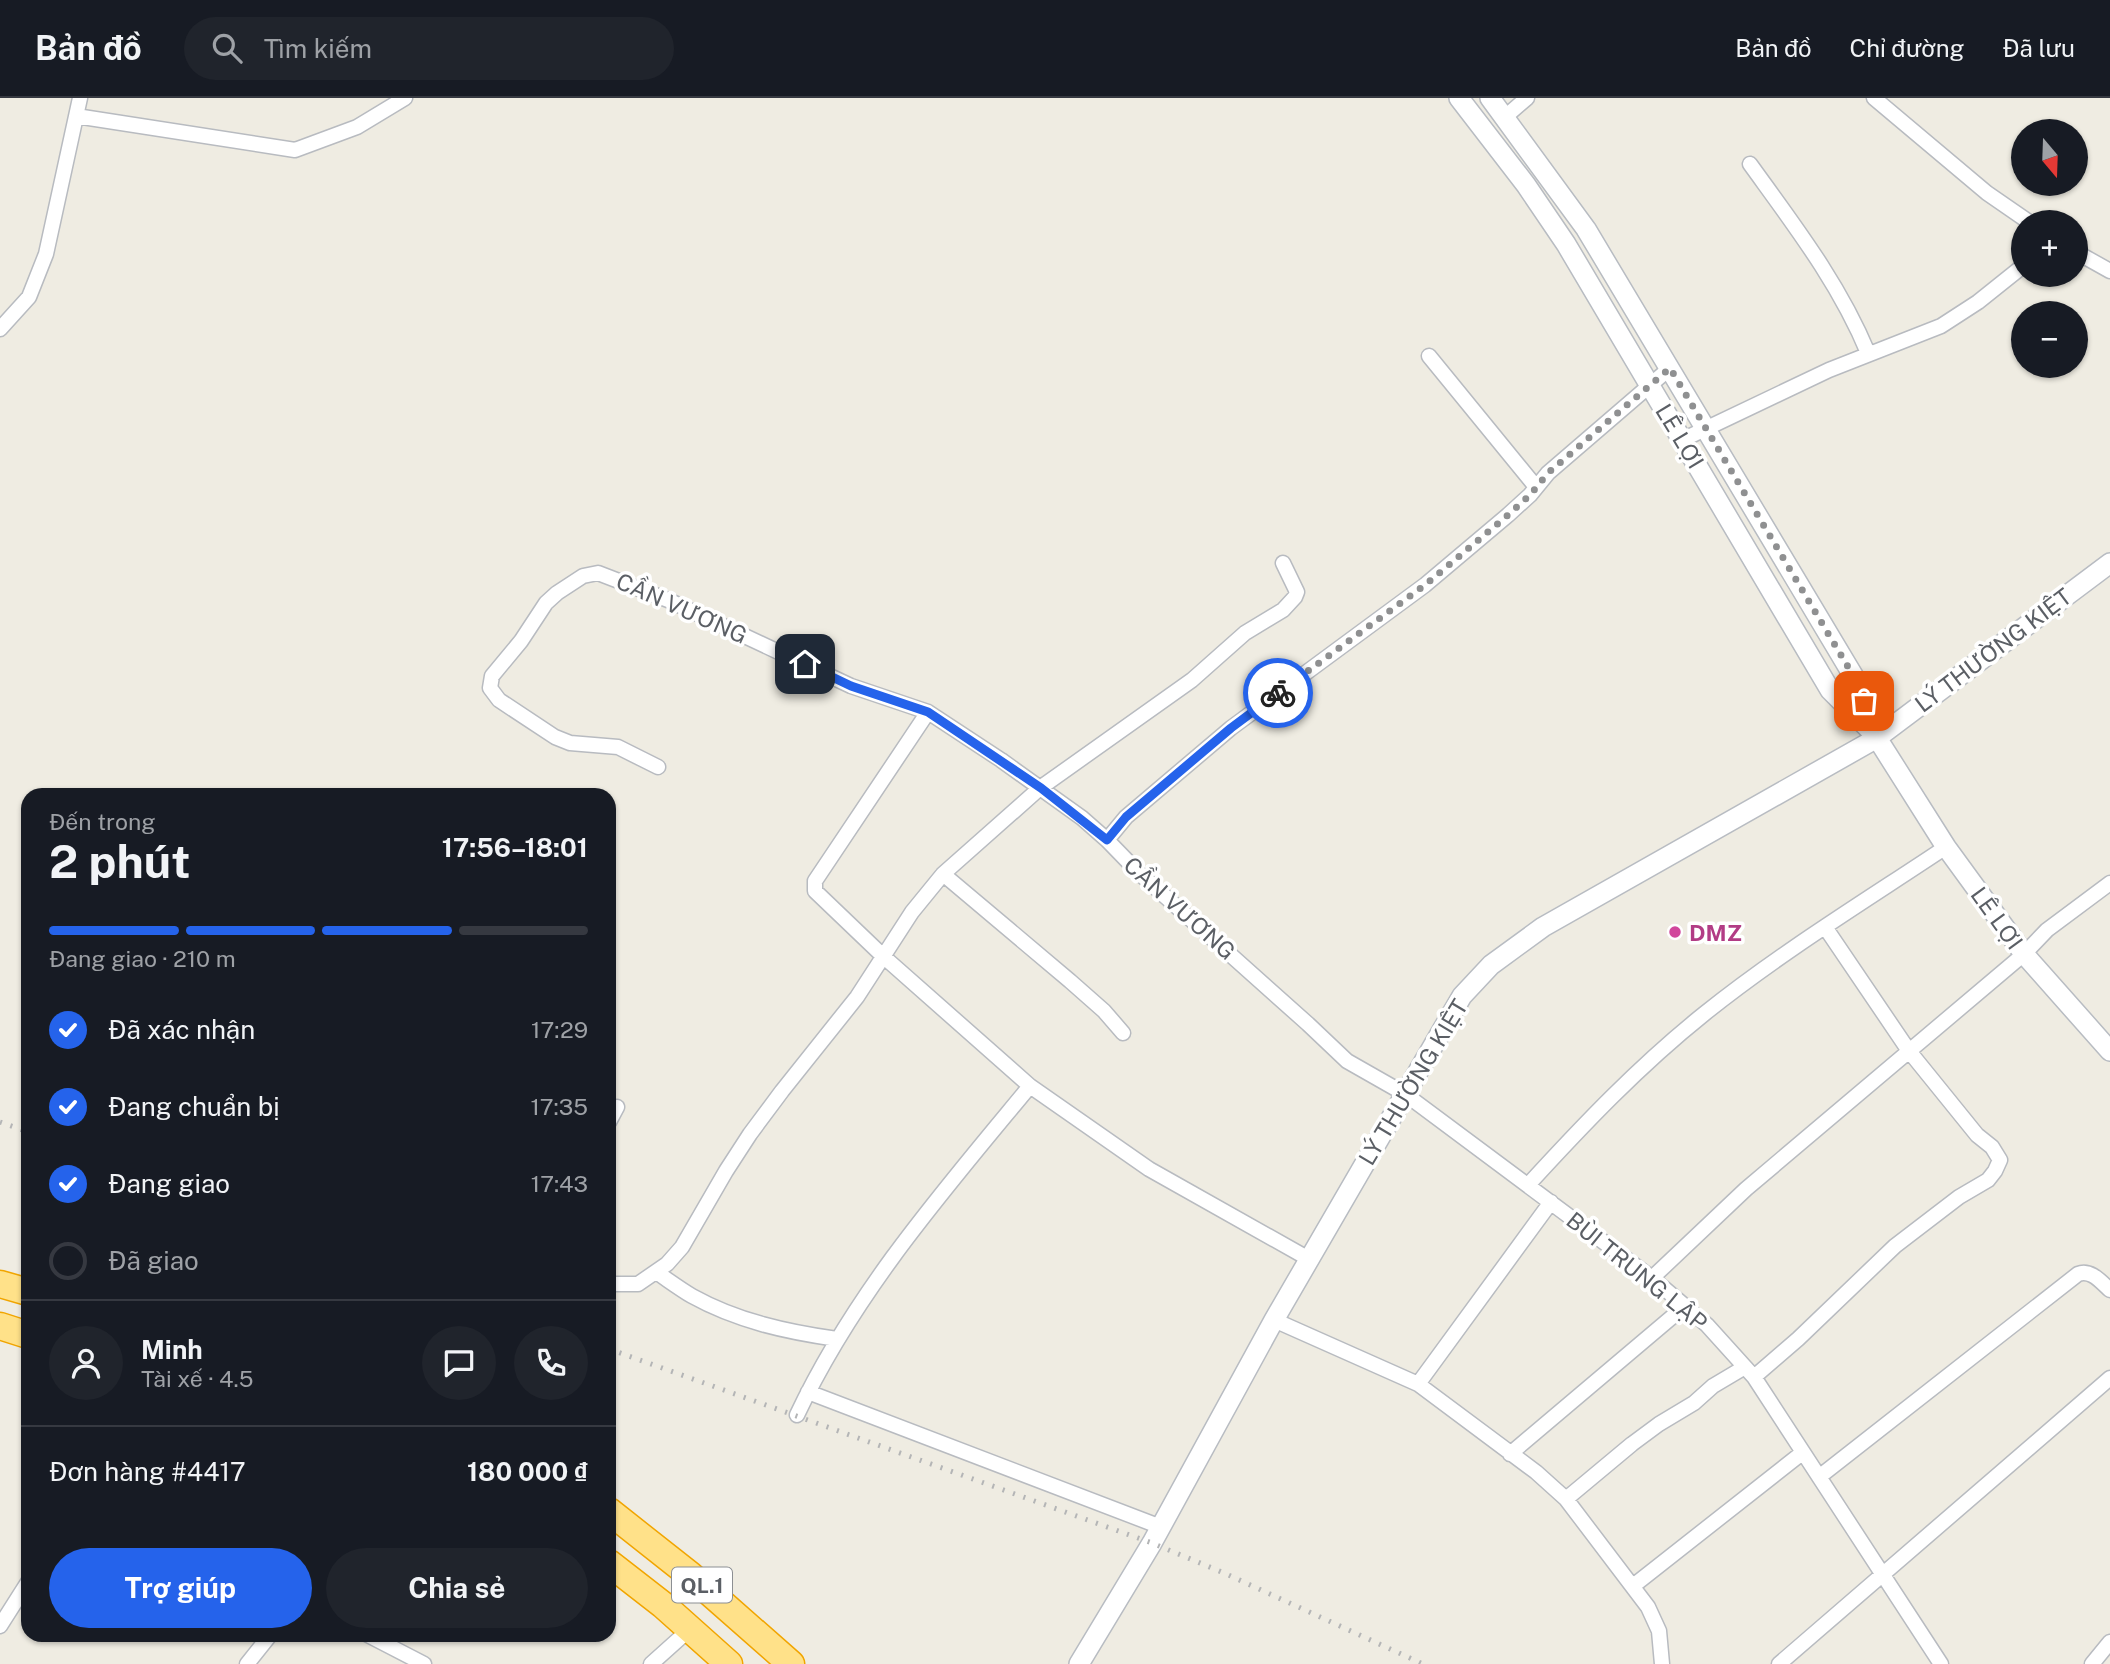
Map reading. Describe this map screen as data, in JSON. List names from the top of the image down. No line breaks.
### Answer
{"streets":{"highway":["QL.1"],"street":["LÊ LỢI","CẦN VƯƠNG","LÝ THƯỜNG KIỆT","BÙI TRUNG LẬP"]},"crossings":[["LÊ LỢI","LÝ THƯỜNG KIỆT"],["CẦN VƯƠNG","LÝ THƯỜNG KIỆT"],["CẦN VƯƠNG","BÙI TRUNG LẬP"],["LÝ THƯỜNG KIỆT","BÙI TRUNG LẬP"]],"places":["DMZ"],"north":"bottom","page":{"header":"Bản đồ","search":"Tìm kiếm","nav":["Bản đồ","Chỉ đường","Đã lưu"],"map_buttons":["+","−"],"heading":["2 phút","Đến trong","17:56–18:01"],"panel":["Minh","Tài xế · 4.5","Đơn hàng #4417","180 000 ₫"],"bar":"Đang giao · 210 m","list":[["Đã xác nhận","17:29"],["Đang chuẩn bị","17:35"],["Đang giao","17:43"],"Đã giao"],"buttons":["Trợ giúp","Chia sẻ"]}}
